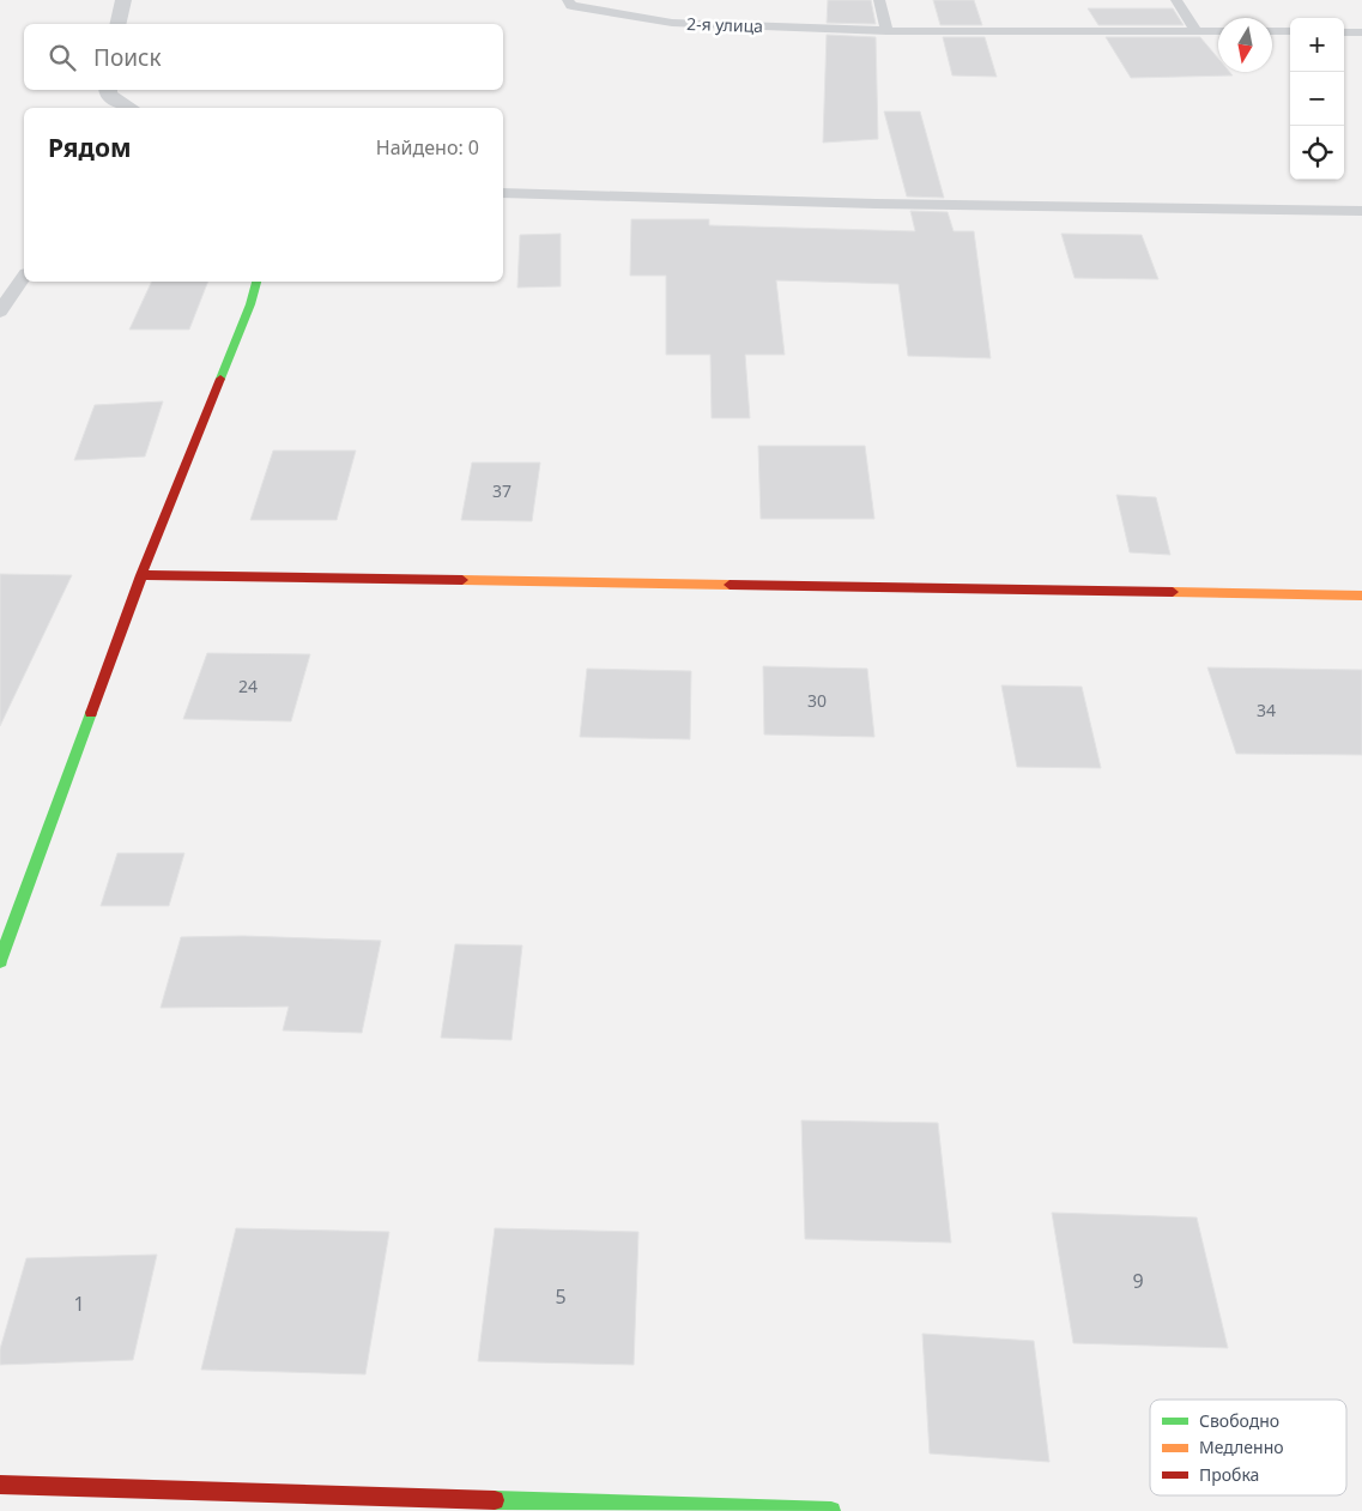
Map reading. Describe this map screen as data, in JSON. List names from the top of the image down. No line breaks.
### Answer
{"streets":{"lane":["2-я улица"]},"house_numbers":["37","24","30","34","9","5","1"],"legend":["Свободно","Медленно","Пробка"],"north":"bottom","page":{"map_buttons":["+","−"],"search":"Поиск","heading":["Рядом","Найдено: 0"]}}
